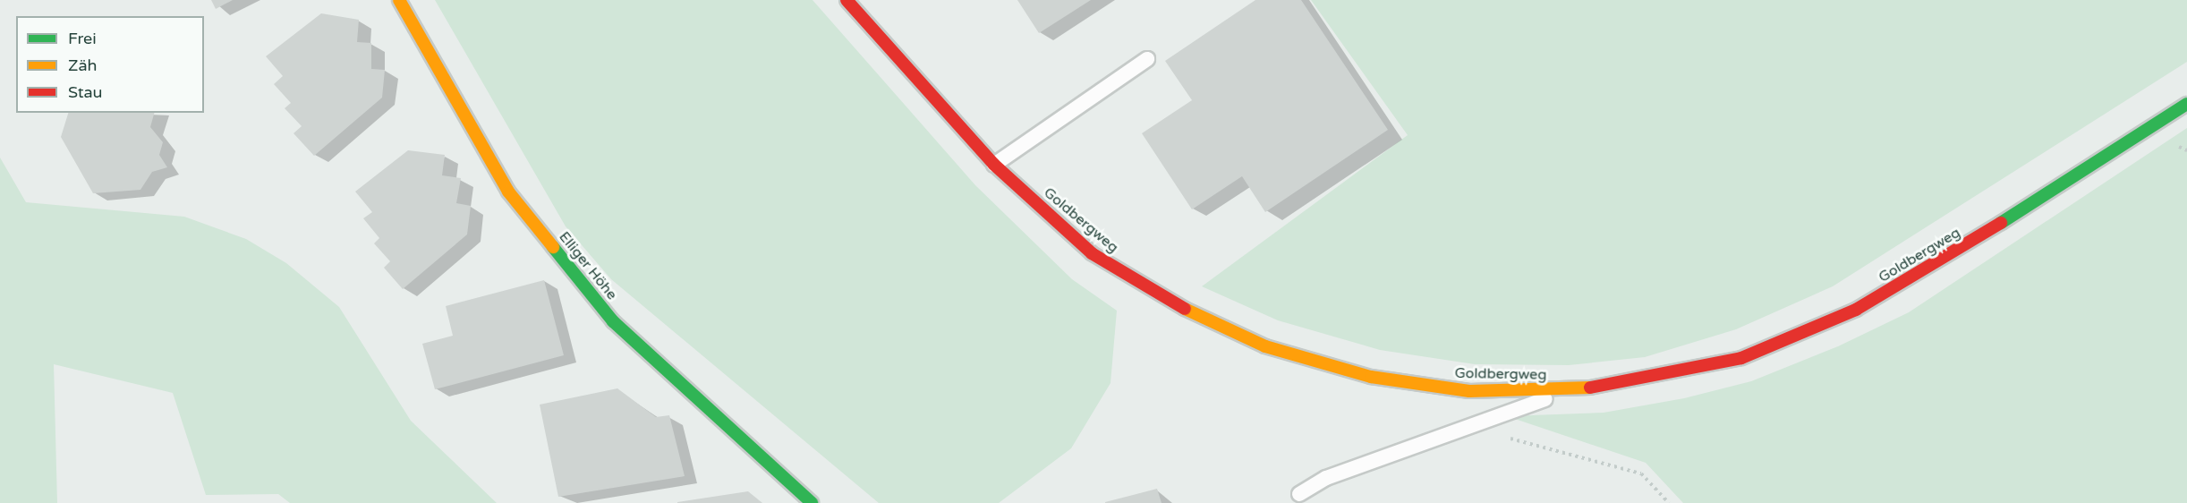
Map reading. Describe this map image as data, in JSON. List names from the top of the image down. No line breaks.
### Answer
{"streets":{"street":["Goldbergweg","Elliger Höhe"]},"legend":["Frei","Zäh","Stau"]}
